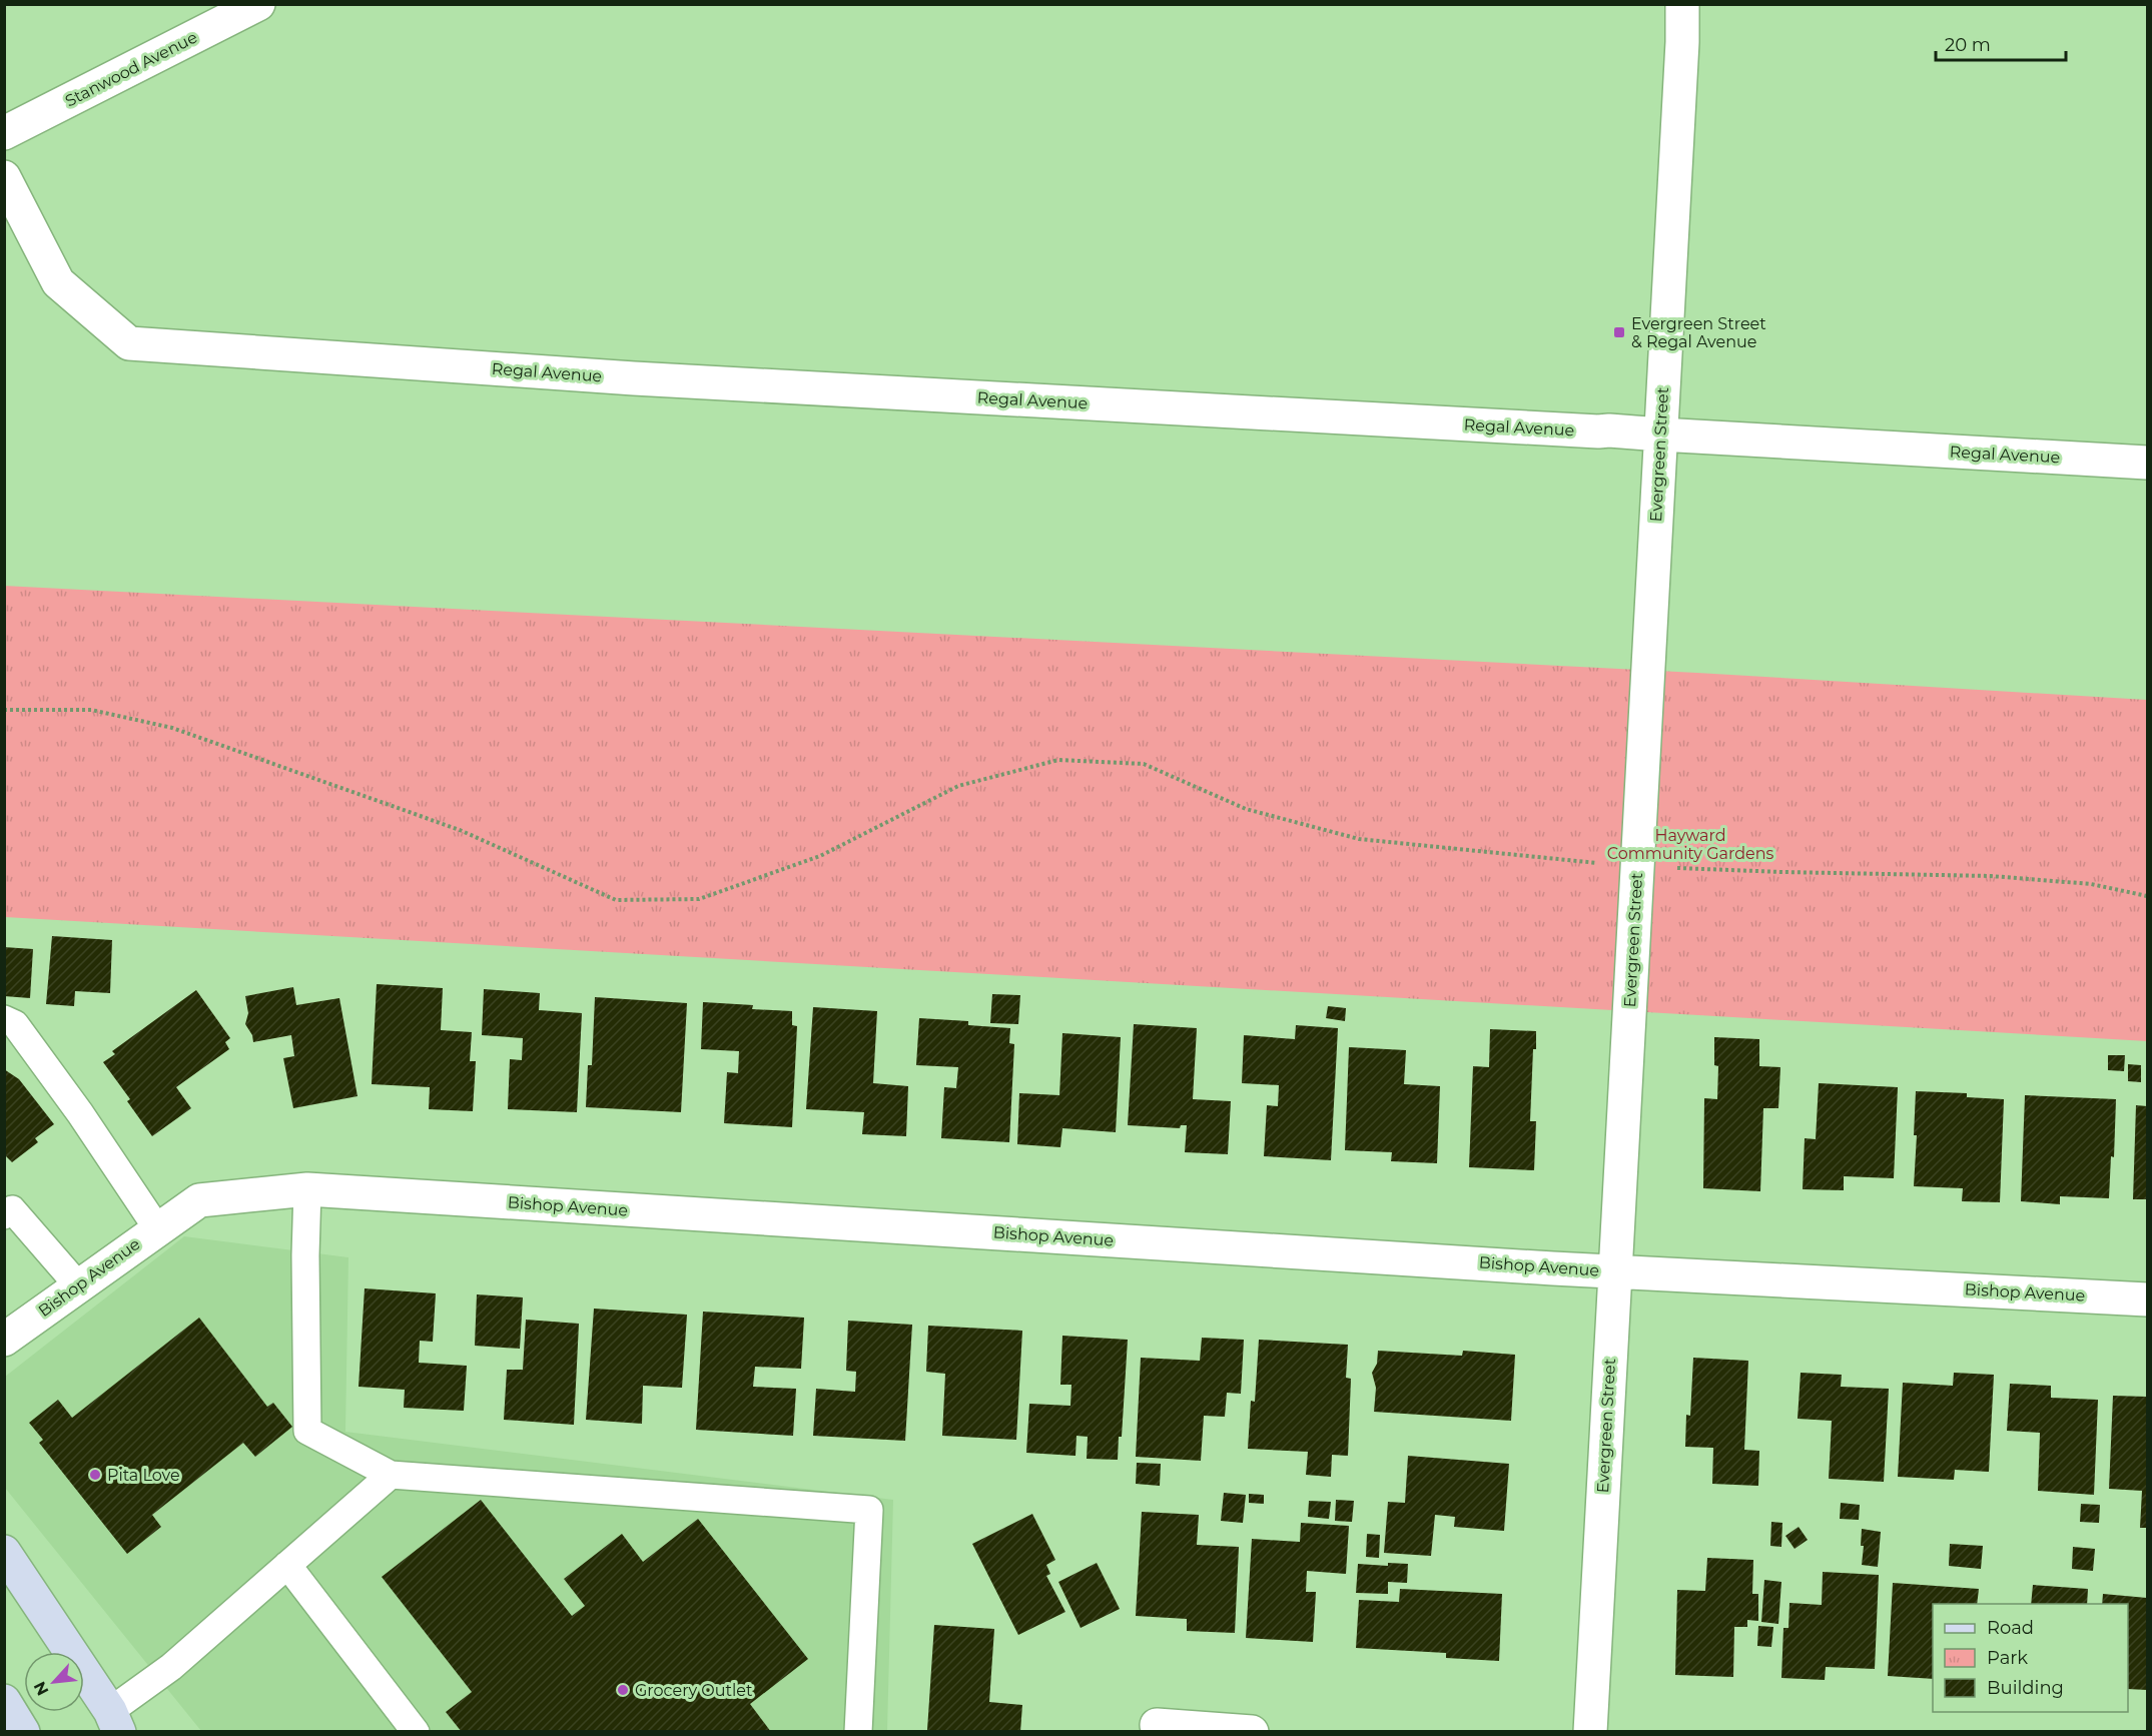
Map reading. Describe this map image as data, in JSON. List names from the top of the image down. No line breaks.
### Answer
{"streets":{"street":["Stanwood Avenue","Regal Avenue","Evergreen Street","Bishop Avenue"]},"crossings":[["Regal Avenue","Evergreen Street"],["Evergreen Street","Bishop Avenue"]],"parks":["Hayward Community Gardens"],"places":{"transit":["Evergreen Street & Regal Avenue"],"other":["Pita Love","Grocery Outlet"]},"legend":["Road","Park","Building"],"scale_bar":"20 m","north":"bottom left"}
